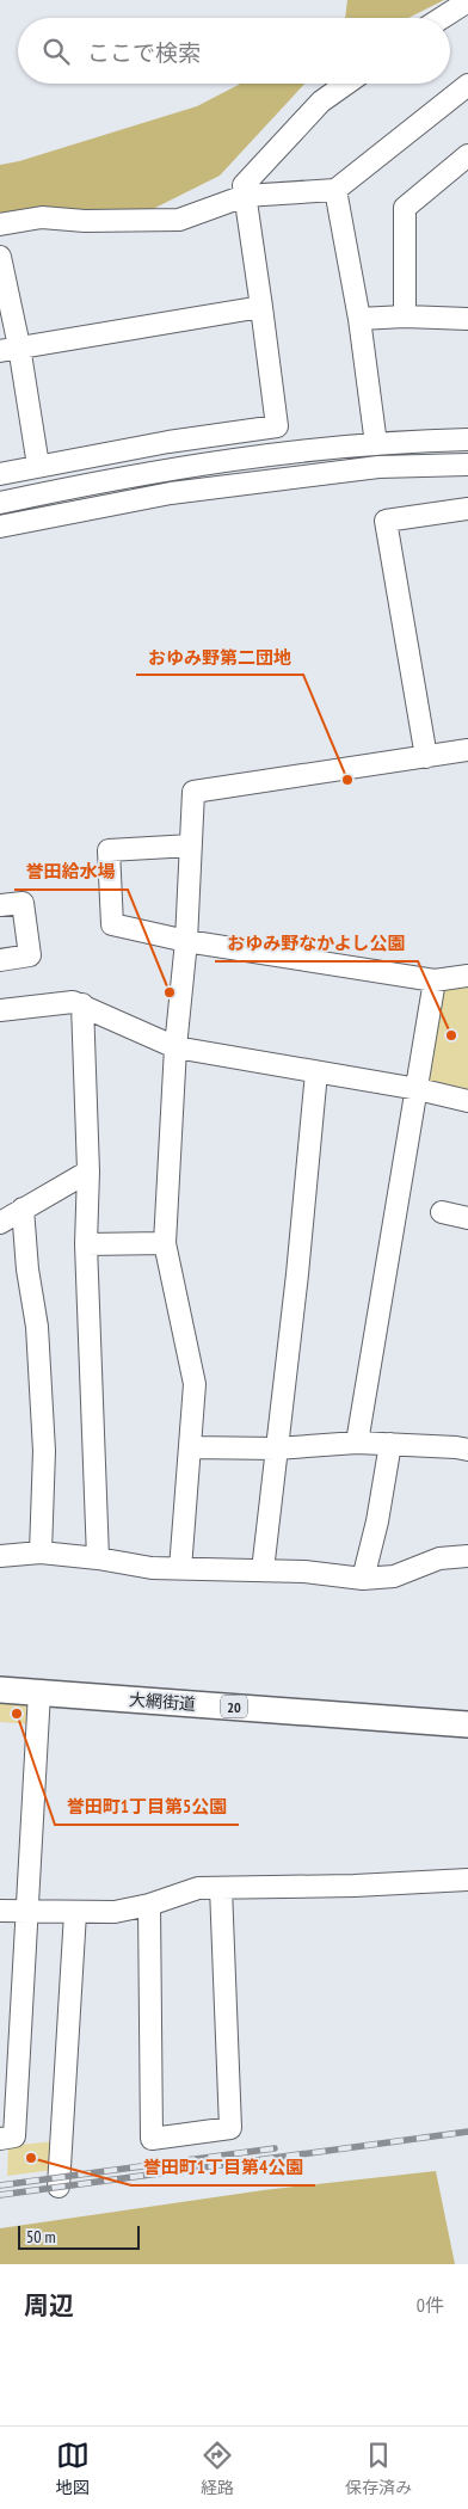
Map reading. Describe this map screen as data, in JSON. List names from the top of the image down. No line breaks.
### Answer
{"streets":{"main road":["大網街道","20"]},"places":["おゆみ野第二団地","誉田給水場","おゆみ野なかよし公園","誉田町1丁目第5公園","誉田町1丁目第4公園"],"scale_bar":"50 m","page":{"search":"ここで検索","scale":"50 m","heading":["周辺","0件"],"nav":["地図","経路","保存済み"]}}
